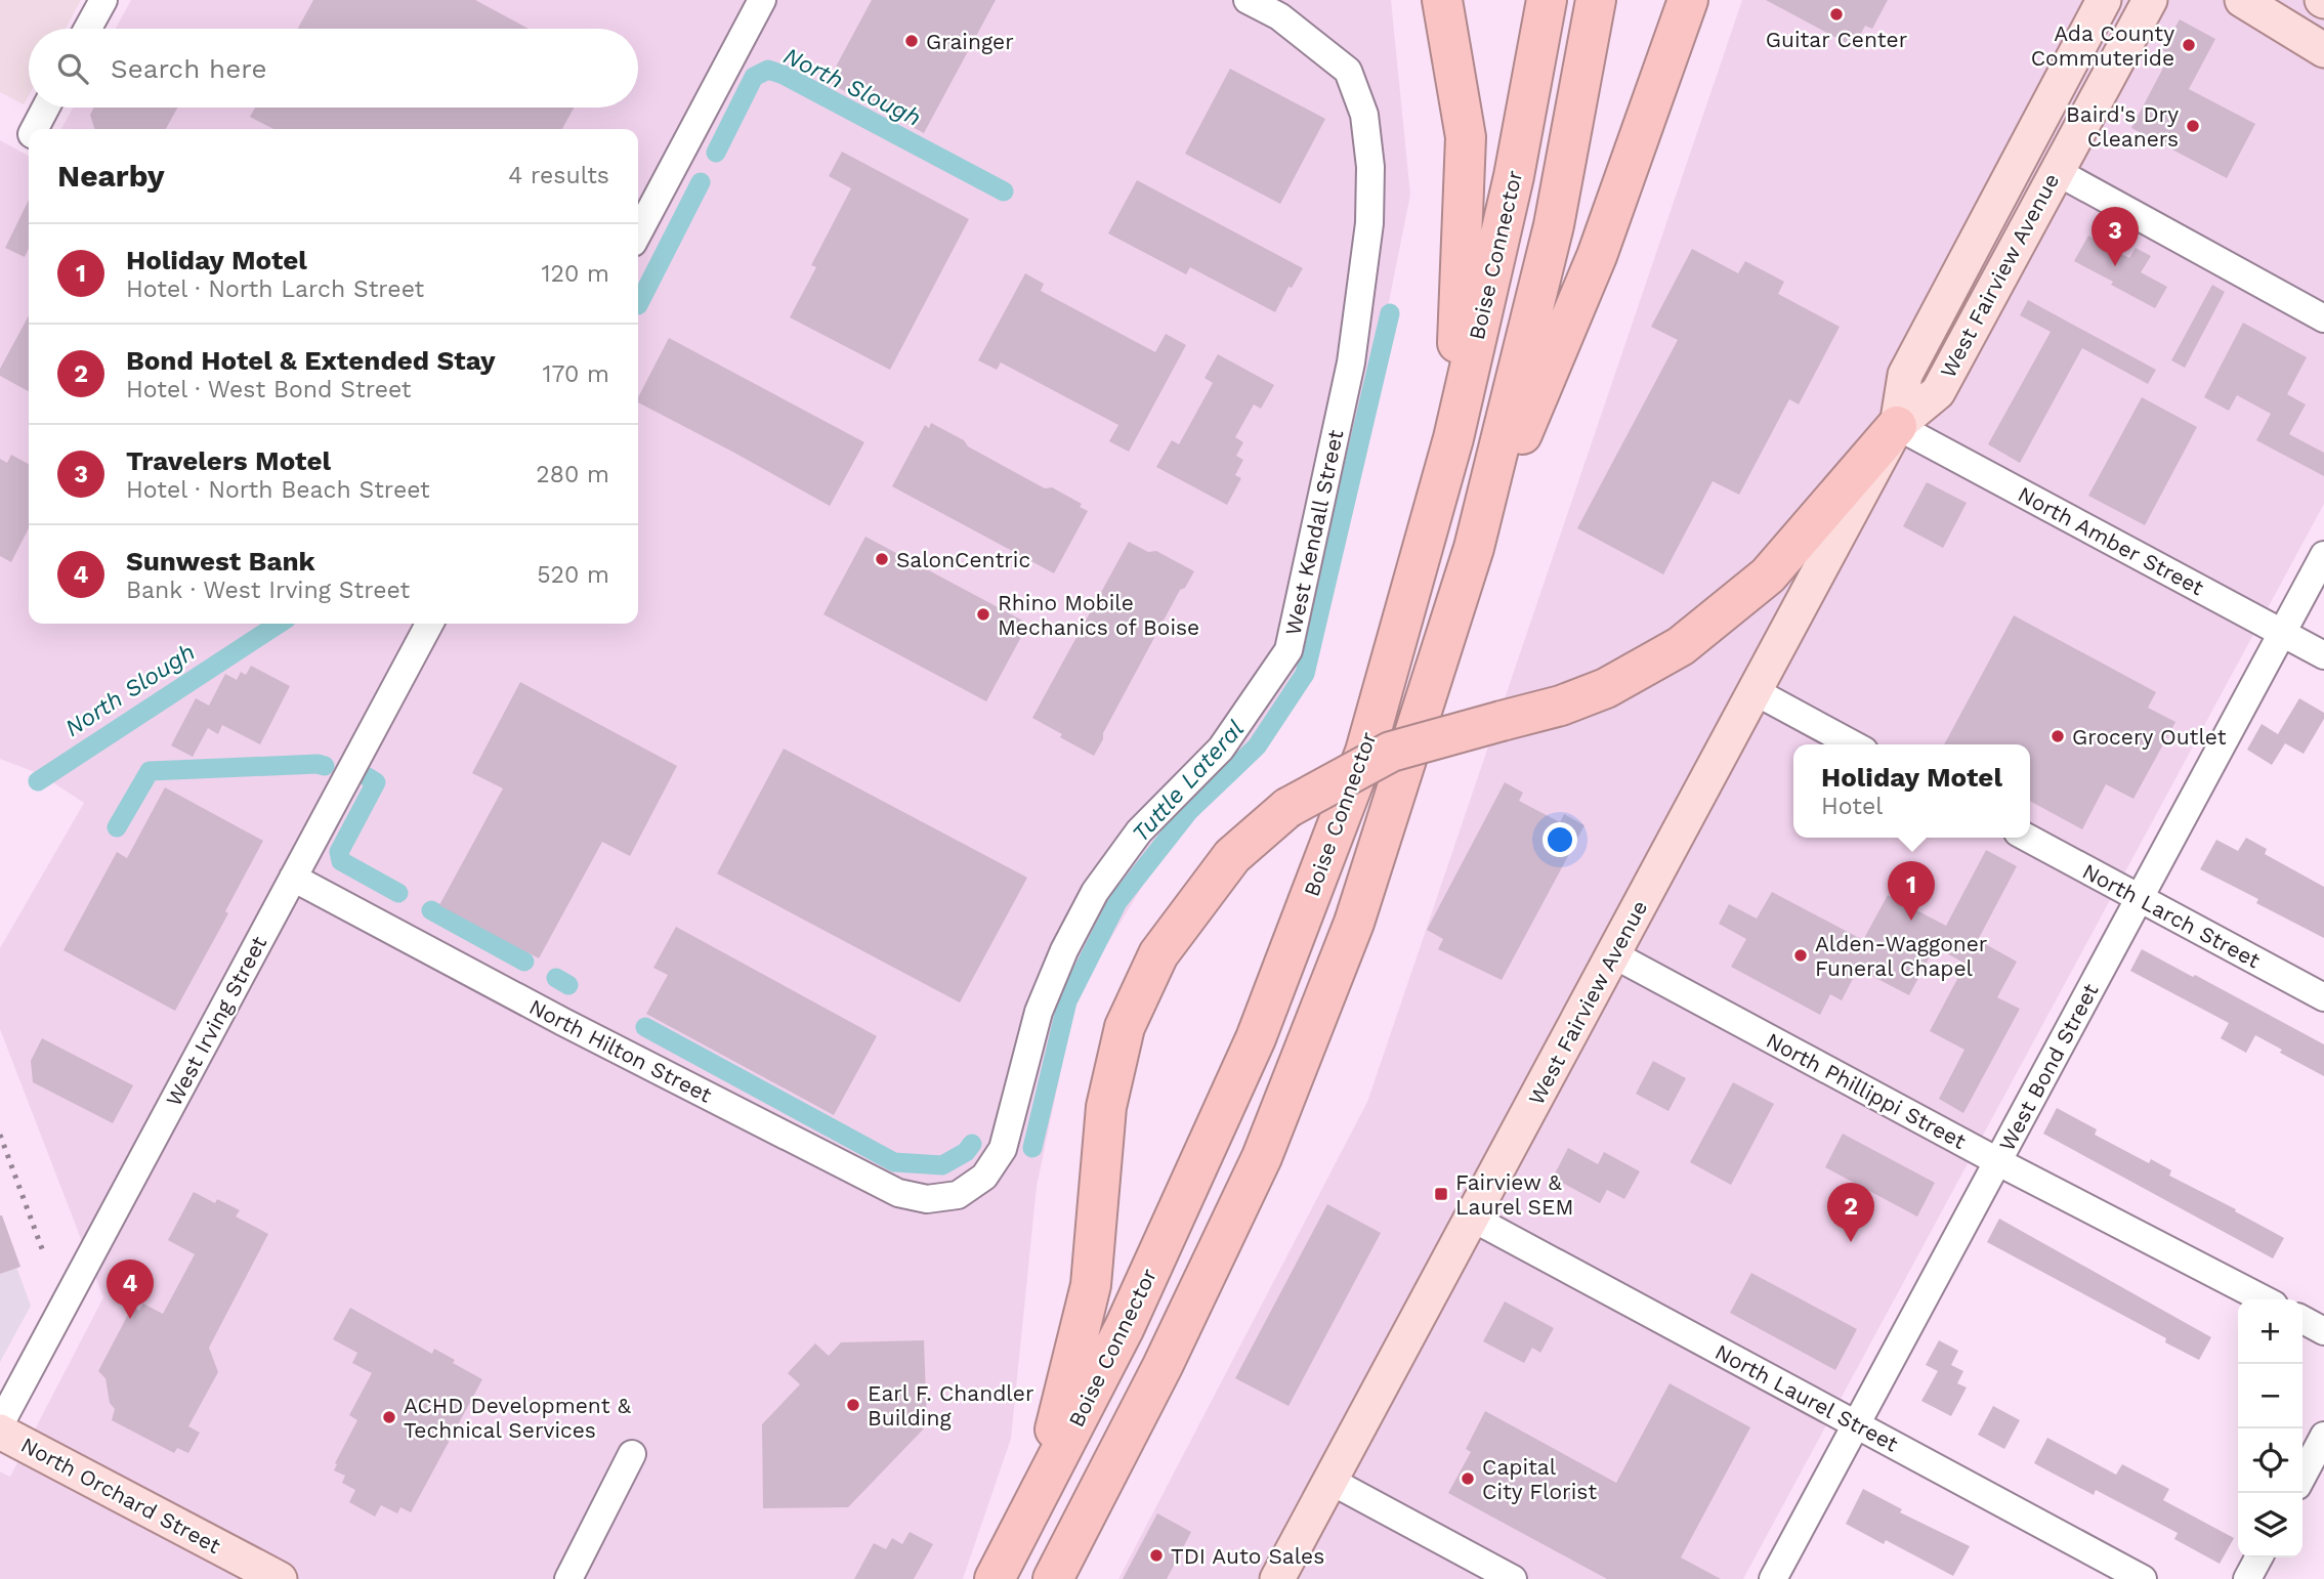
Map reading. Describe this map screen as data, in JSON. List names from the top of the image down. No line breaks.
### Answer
{"streets":{"highway":["Boise Connector"],"main road":["West Fairview Avenue","North Orchard Street"],"street":["West Kendall Street","North Amber Street","North Larch Street","West Irving Street","North Hilton Street","West Bond Street","North Phillippi Street","North Laurel Street"]},"crossings":[["West Fairview Avenue","North Amber Street"],["West Fairview Avenue","North Phillippi Street"],["West Fairview Avenue","North Laurel Street"],["West Kendall Street","North Hilton Street"],["North Amber Street","West Bond Street"],["North Larch Street","West Bond Street"],["West Irving Street","North Hilton Street"],["West Bond Street","North Phillippi Street"],["West Bond Street","North Laurel Street"]],"water":["North Slough","Tuttle Lateral"],"places":{"other":["Guitar Center","Grainger","Ada County Commuteride","Baird's Dry Cleaners","SalonCentric","Rhino Mobile Mechanics of Boise","Grocery Outlet","Alden-Waggoner Funeral Chapel","Earl F. Chandler Building","ACHD Development & Technical Services","Capital City Florist","TDI Auto Sales"],"transit":["Fairview & Laurel SEM"]},"page":{"search":"Search here","heading":["Nearby","4 results"],"pins":["3","1","2","4"],"list":[{"mark":"1","name":"Holiday Motel","note":"Hotel · North Larch Street","value":"120 m"},{"mark":"2","name":"Bond Hotel & Extended Stay","note":"Hotel · West Bond Street","value":"170 m"},{"mark":"3","name":"Travelers Motel","note":"Hotel · North Beach Street","value":"280 m"},{"mark":"4","name":"Sunwest Bank","note":"Bank · West Irving Street","value":"520 m"}],"popup":["Holiday Motel","Hotel"],"map_buttons":["+","−"]}}
